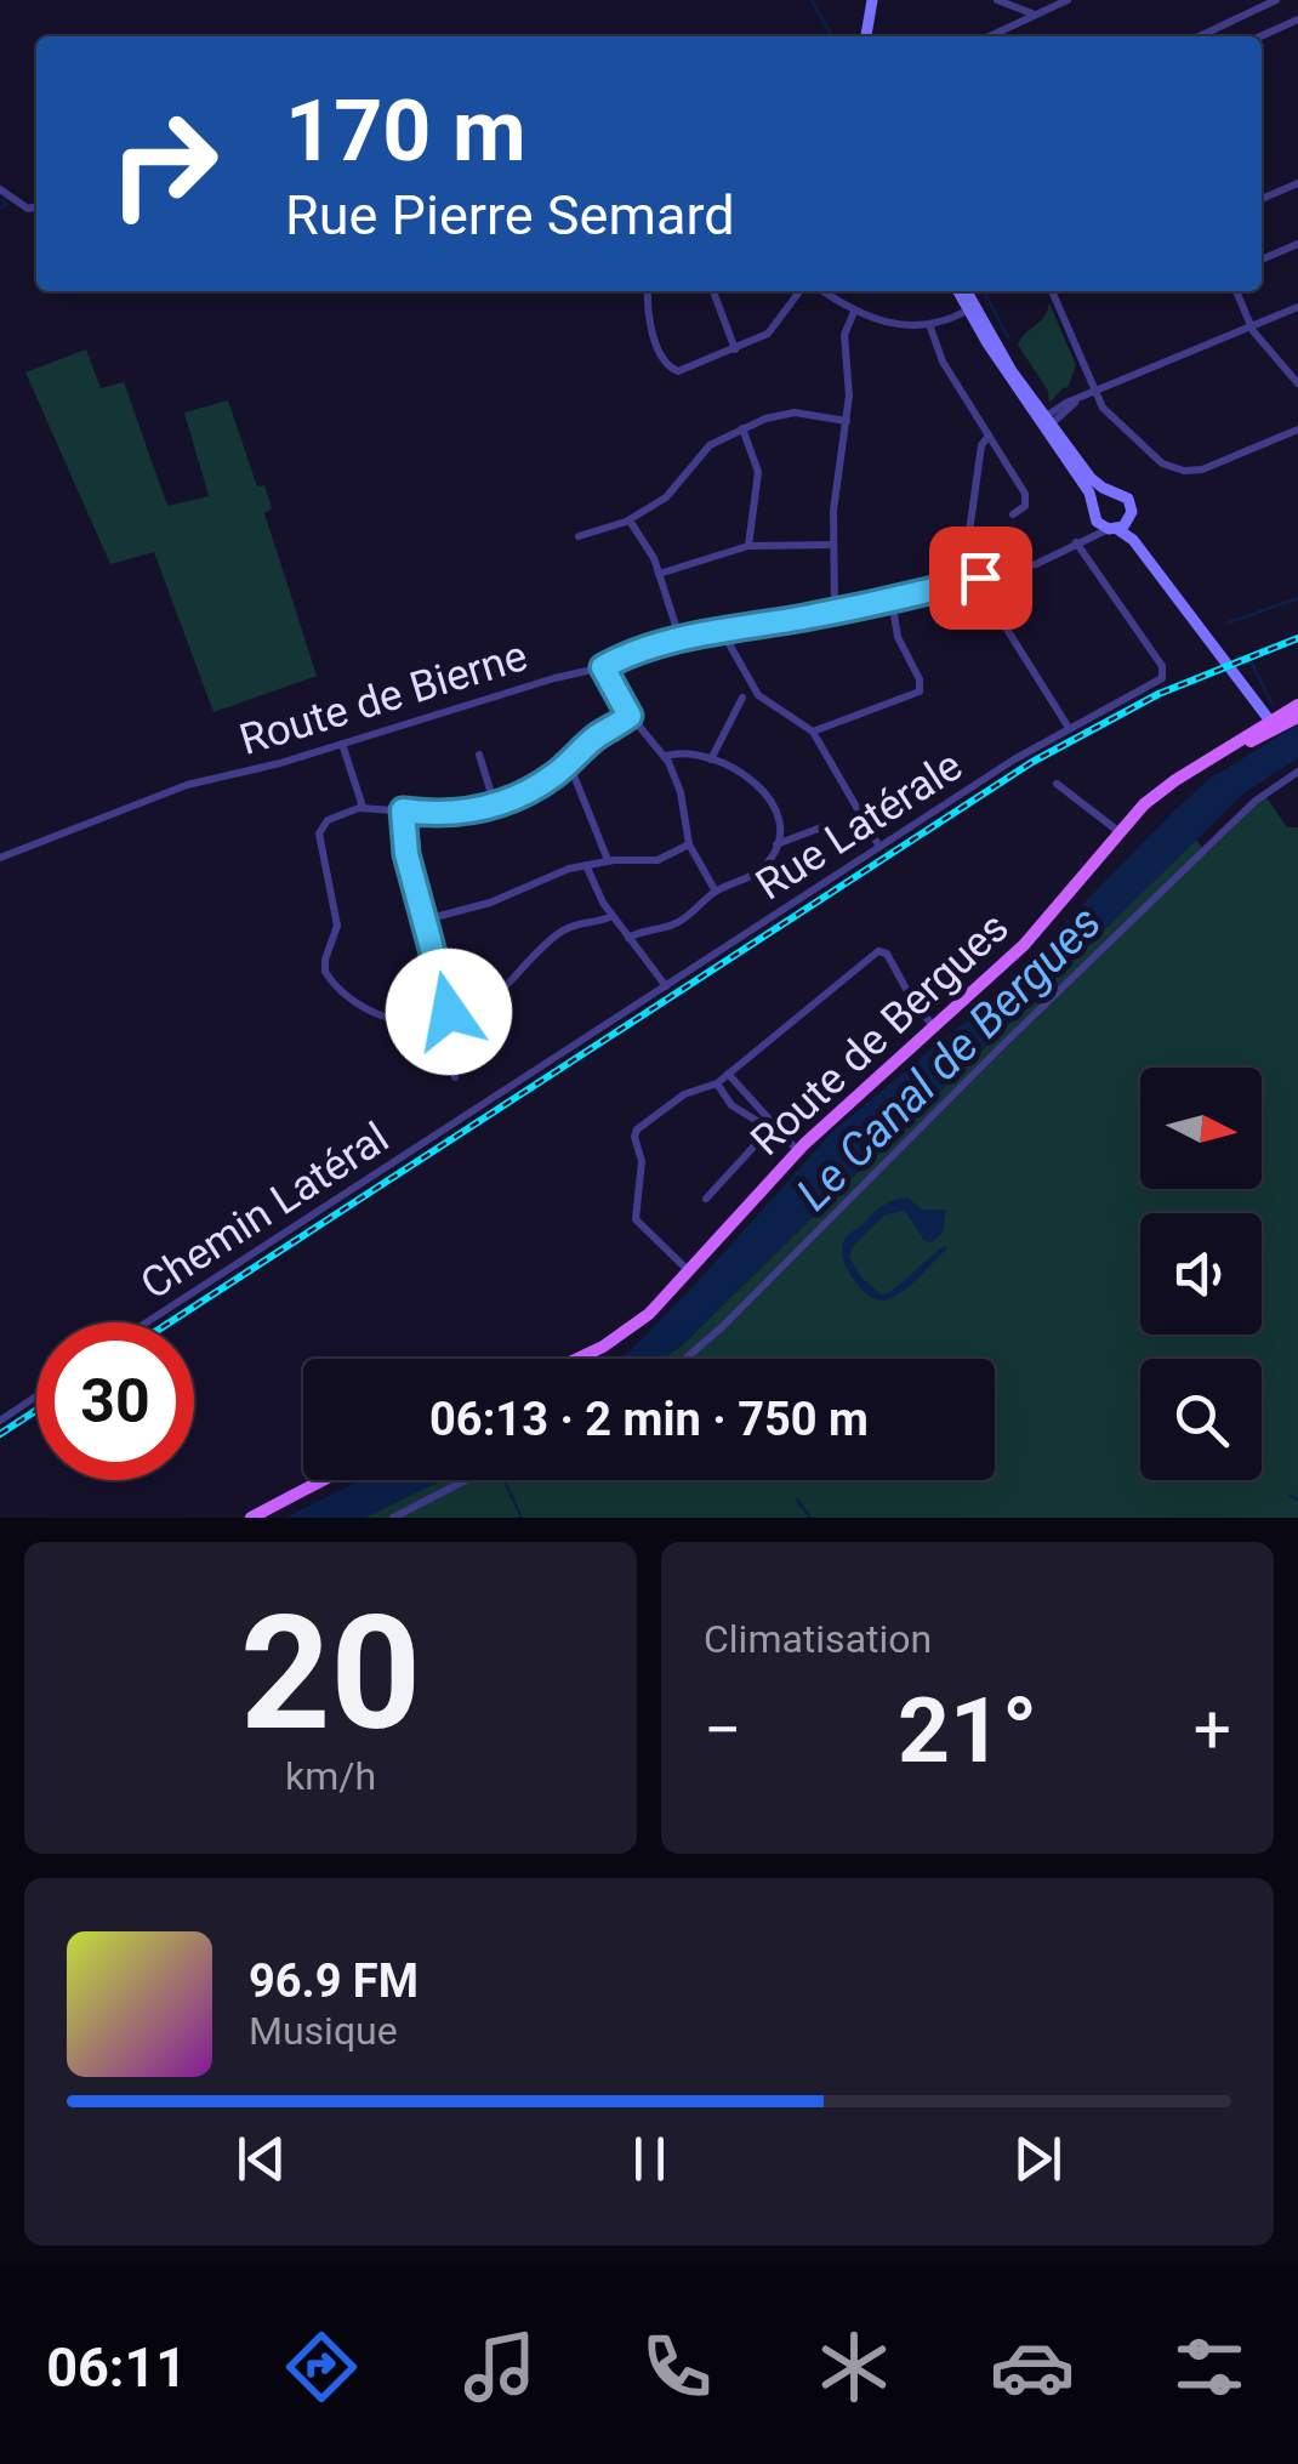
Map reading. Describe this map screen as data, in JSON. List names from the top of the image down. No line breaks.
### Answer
{"streets":{"main road":["Route de Bergues"],"street":["Route de Bierne","Rue Latérale","Chemin Latéral"]},"crossings":[["Route de Bierne","Rue Latérale"],["Rue Latérale","Chemin Latéral"]],"water":["Le Canal de Bergues"],"north":"right","page":{"turn":["170 m","Rue Pierre Semard"],"limit":"30","trip":"06:13 · 2 min · 750 m","tile":[["20","km/h"],"Climatisation"],"heat":["−","21°","+"],"song":["96.9 FM","Musique"],"tabs":"06:11"}}
